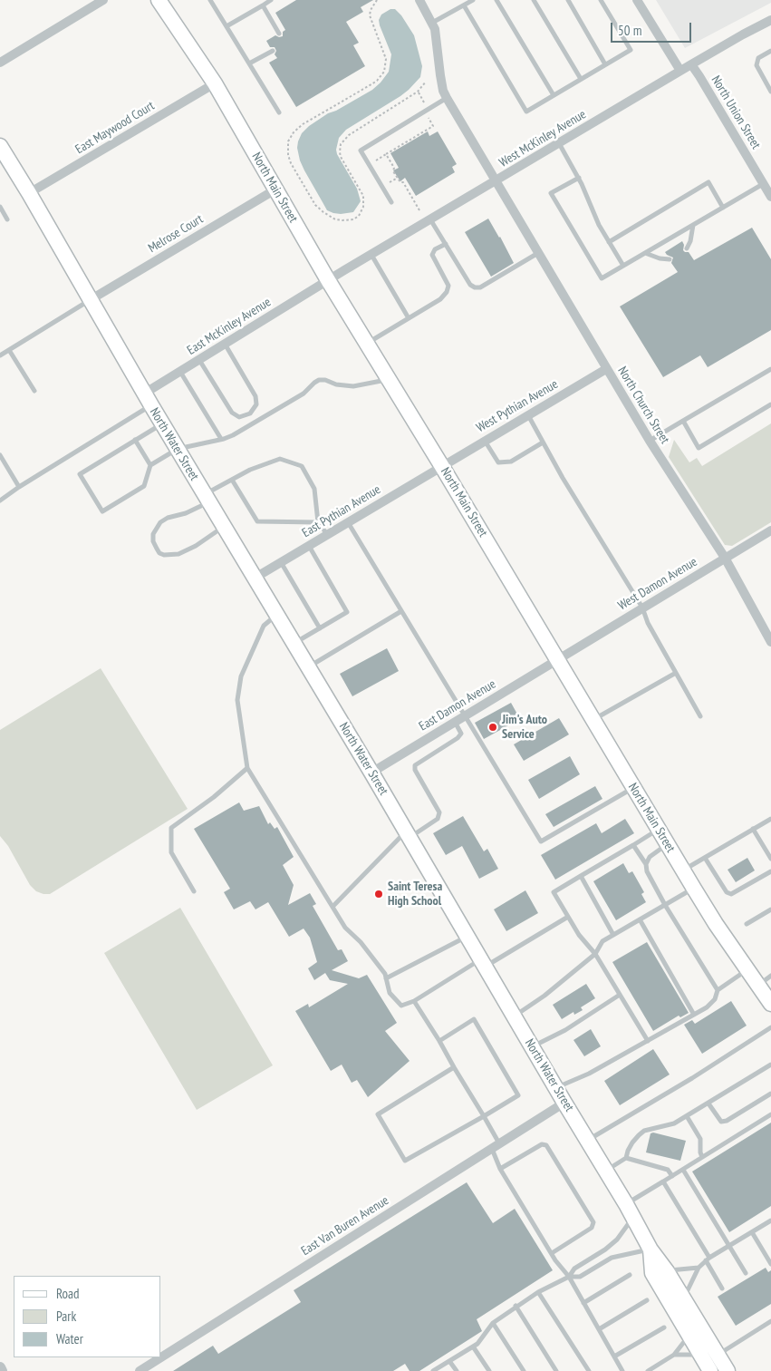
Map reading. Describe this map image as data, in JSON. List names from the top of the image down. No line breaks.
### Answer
{"streets":{"main road":["North Main Street","North Water Street"],"street":["North Union Street","East Maywood Court","West McKinley Avenue","Melrose Court","East McKinley Avenue","North Church Street","West Pythian Avenue","East Pythian Avenue","West Damon Avenue","East Damon Avenue","East Van Buren Avenue"]},"crossings":[["North Union Street","West McKinley Avenue"],["East Maywood Court","North Main Street"],["East Maywood Court","North Water Street"],["West McKinley Avenue","North Main Street"],["West McKinley Avenue","East McKinley Avenue"],["West McKinley Avenue","North Church Street"],["North Main Street","Melrose Court"],["North Main Street","East McKinley Avenue"],["North Main Street","West Pythian Avenue"],["North Main Street","East Pythian Avenue"],["North Main Street","West Damon Avenue"],["North Main Street","East Damon Avenue"],["Melrose Court","North Water Street"],["East McKinley Avenue","North Water Street"],["North Church Street","West Pythian Avenue"],["North Church Street","West Damon Avenue"],["West Pythian Avenue","East Pythian Avenue"],["North Water Street","East Pythian Avenue"],["North Water Street","East Damon Avenue"],["North Water Street","East Van Buren Avenue"],["West Damon Avenue","East Damon Avenue"]],"places":["Jim's Auto Service","Saint Teresa High School"],"legend":["Road","Park","Water"],"scale_bar":"50 m"}
